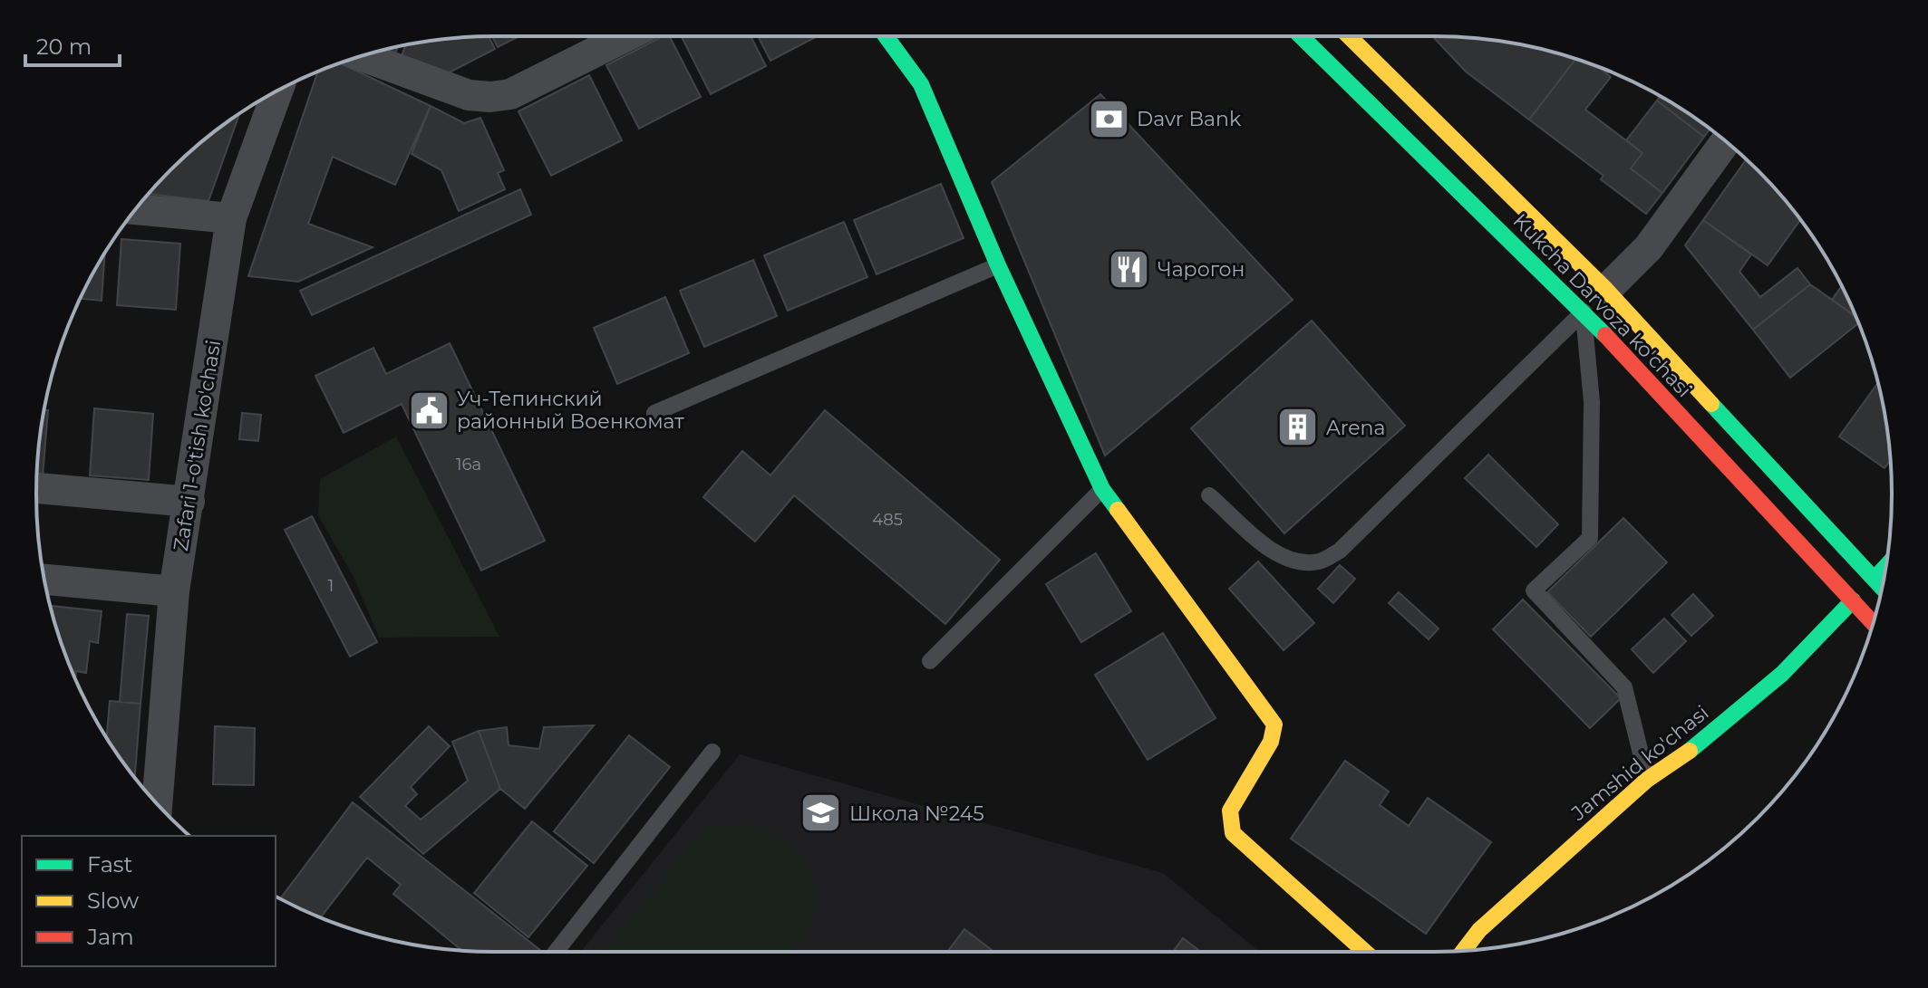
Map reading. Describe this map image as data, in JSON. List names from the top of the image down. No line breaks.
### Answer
{"streets":{"street":["Kukcha Darvoza ko'chasi","Zafari 1-o'tish ko'chasi","Jamshid ko'chasi"]},"crossings":[["Kukcha Darvoza ko'chasi","Jamshid ko'chasi"]],"places":{"bank":["Davr Bank"],"restaurant":["Чарогон"],"public building":["Уч-Тепинский районный Военкомат"],"building":["Arena"],"school or university":["Школа №245"]},"house_numbers":["16а","485","1"],"legend":["Fast","Slow","Jam"],"scale_bar":"20 m"}
